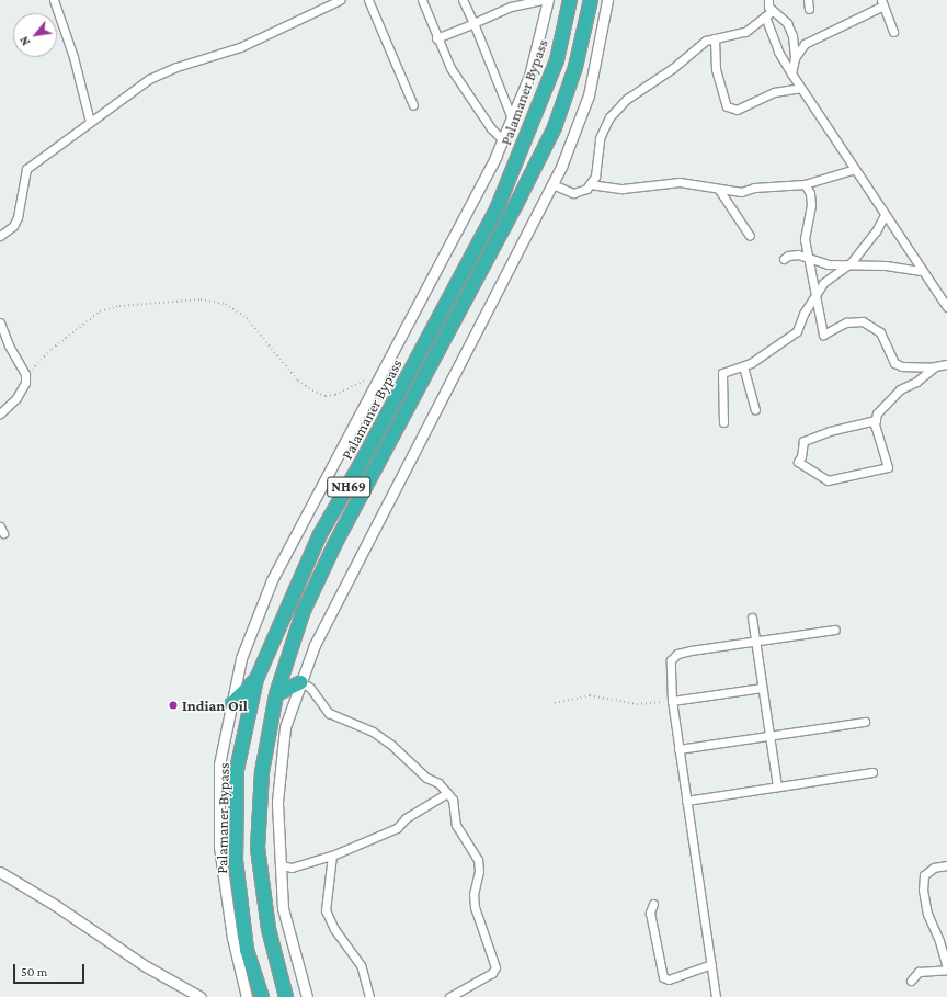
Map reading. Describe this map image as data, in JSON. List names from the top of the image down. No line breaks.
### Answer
{"streets":{"highway":["Palamaner Bypass","NH69"]},"places":["Indian Oil"],"scale_bar":"50 m","north":"bottom left"}
